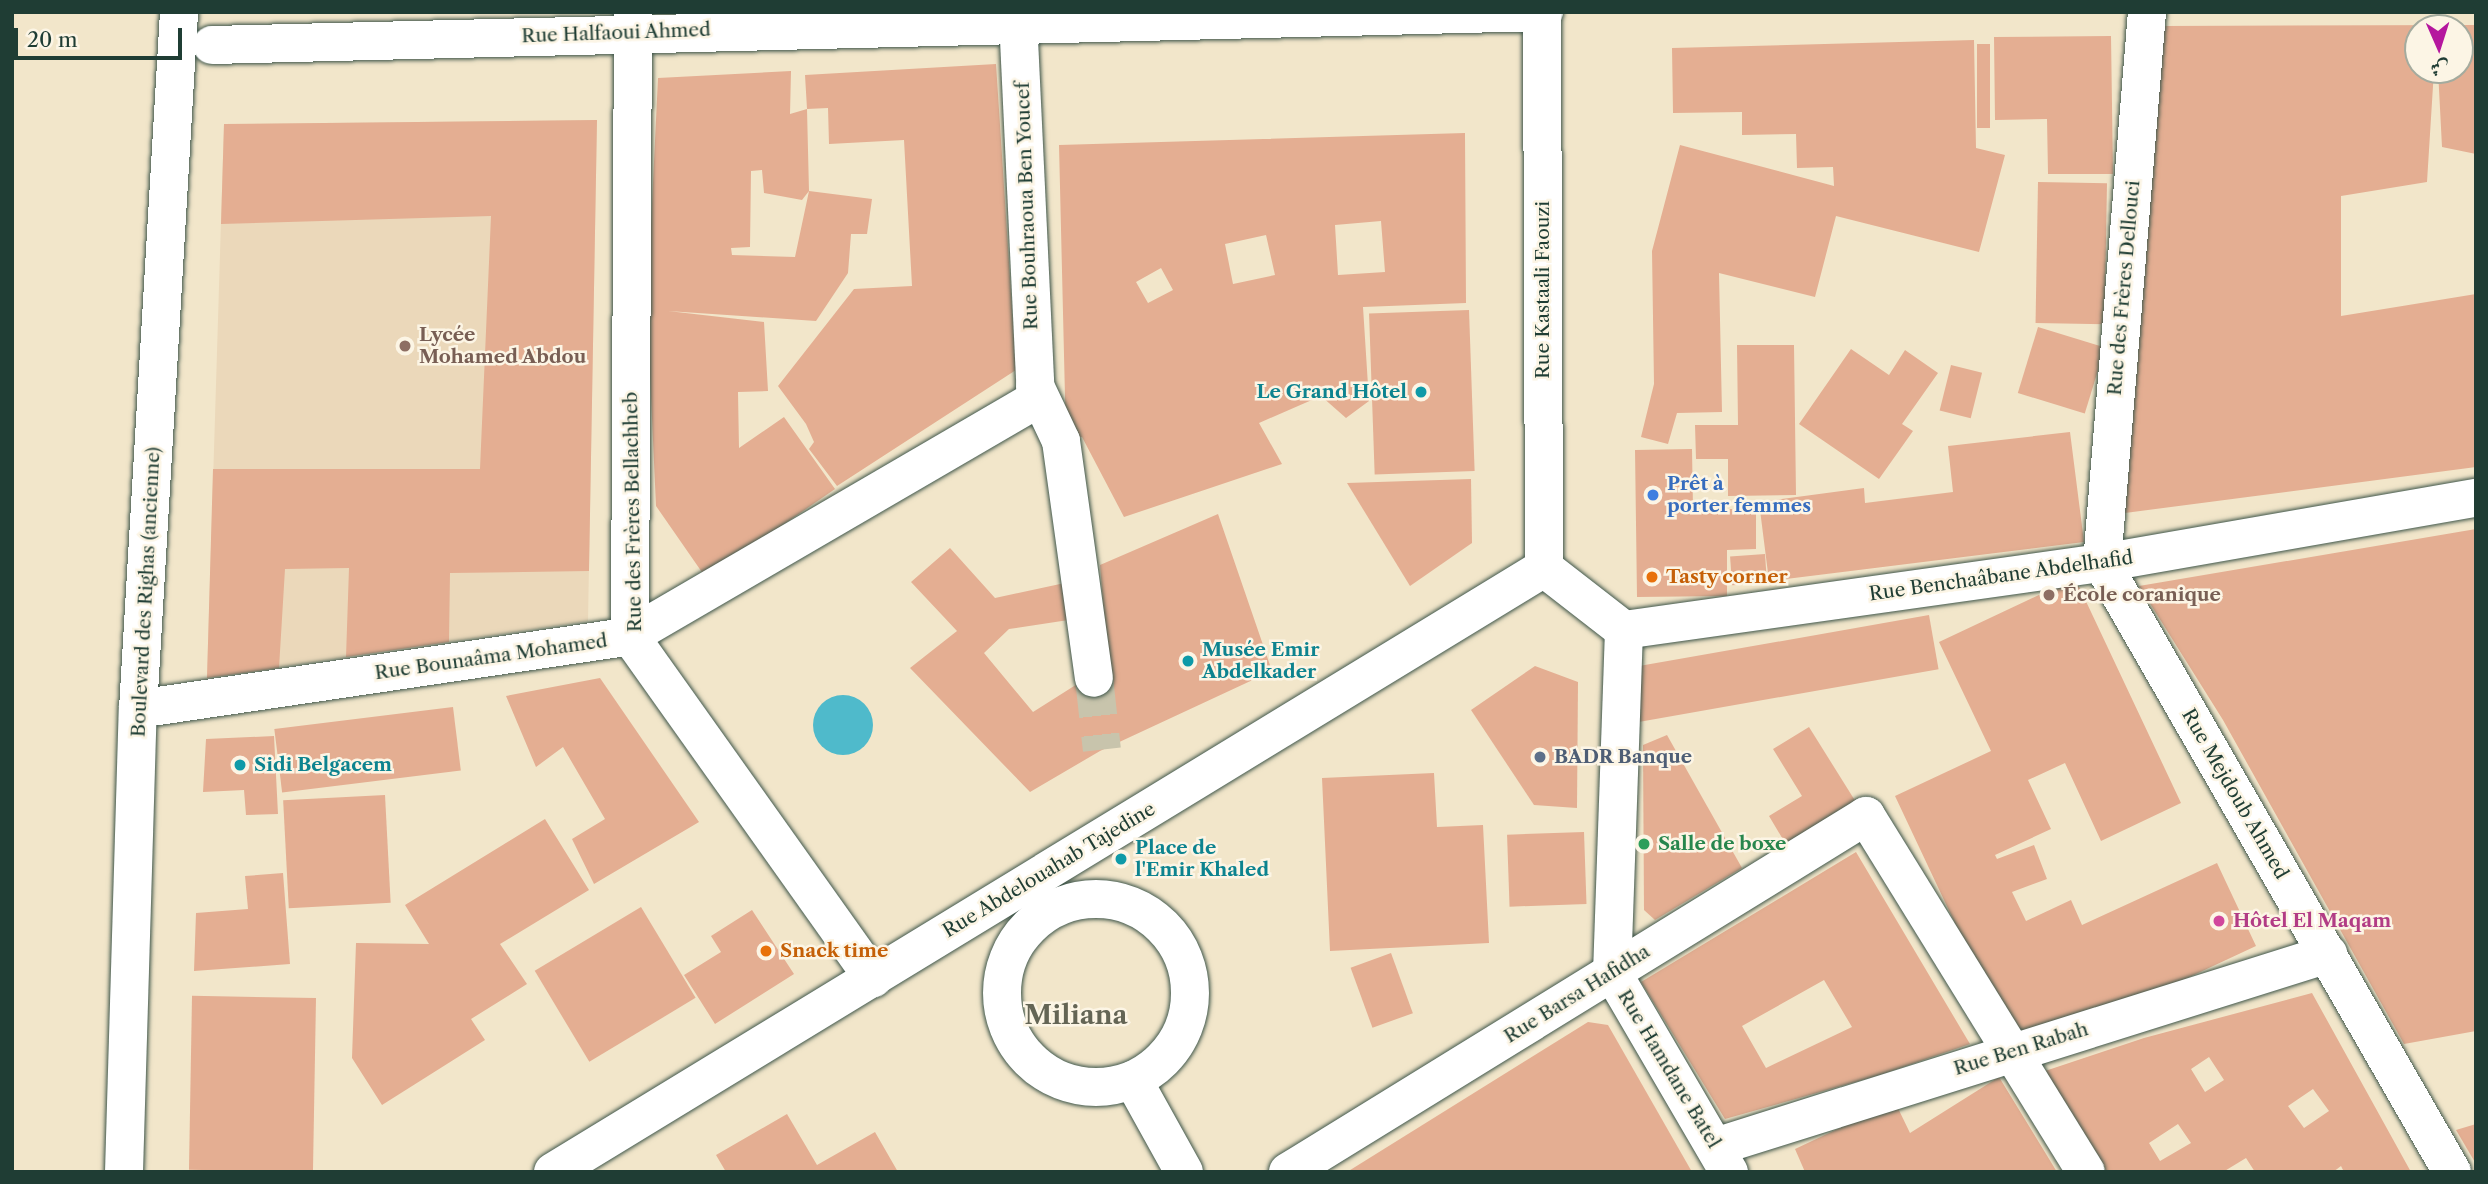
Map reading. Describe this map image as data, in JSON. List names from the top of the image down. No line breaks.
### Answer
{"streets":{"street":["Rue Halfaoui Ahmed","Rue Bouhraoua Ben Youcef","Rue des Frères Dellouci","Rue Kastaali Faouzi","Rue des Frères Bellachheb","Rue Benchaâbane Abdelhafid","Boulevard des Righas (ancienne)","Rue Bounaâma Mohamed","Rue Mejdoub Ahmed","Rue Abdelouahab Tajedine","Rue Barsa Hafidha","Rue Ben Rabah","Rue Hamdane Batel"]},"crossings":[["Rue Halfaoui Ahmed","Rue Bouhraoua Ben Youcef"],["Rue Halfaoui Ahmed","Rue Kastaali Faouzi"],["Rue Halfaoui Ahmed","Rue des Frères Bellachheb"],["Rue Bouhraoua Ben Youcef","Rue Bounaâma Mohamed"],["Rue des Frères Dellouci","Rue Benchaâbane Abdelhafid"],["Rue des Frères Dellouci","Rue Mejdoub Ahmed"],["Rue Kastaali Faouzi","Rue Abdelouahab Tajedine"],["Rue des Frères Bellachheb","Rue Bounaâma Mohamed"],["Rue des Frères Bellachheb","Rue Abdelouahab Tajedine"],["Rue Benchaâbane Abdelhafid","Rue Mejdoub Ahmed"],["Rue Benchaâbane Abdelhafid","Rue Hamdane Batel"],["Boulevard des Righas (ancienne)","Rue Bounaâma Mohamed"],["Rue Mejdoub Ahmed","Rue Ben Rabah"],["Rue Barsa Hafidha","Rue Ben Rabah"],["Rue Barsa Hafidha","Rue Hamdane Batel"],["Rue Ben Rabah","Rue Hamdane Batel"]],"districts":["Miliana"],"places":["Lycée Mohamed Abdou","Le Grand Hôtel","Prêt à porter femmes","Tasty corner","École coranique","Musée Emir Abdelkader","BADR Banque","Sidi Belgacem","Salle de boxe","Place de l'Emir Khaled","Hôtel El Maqam","Snack time"],"scale_bar":"20 m","north":"bottom"}
